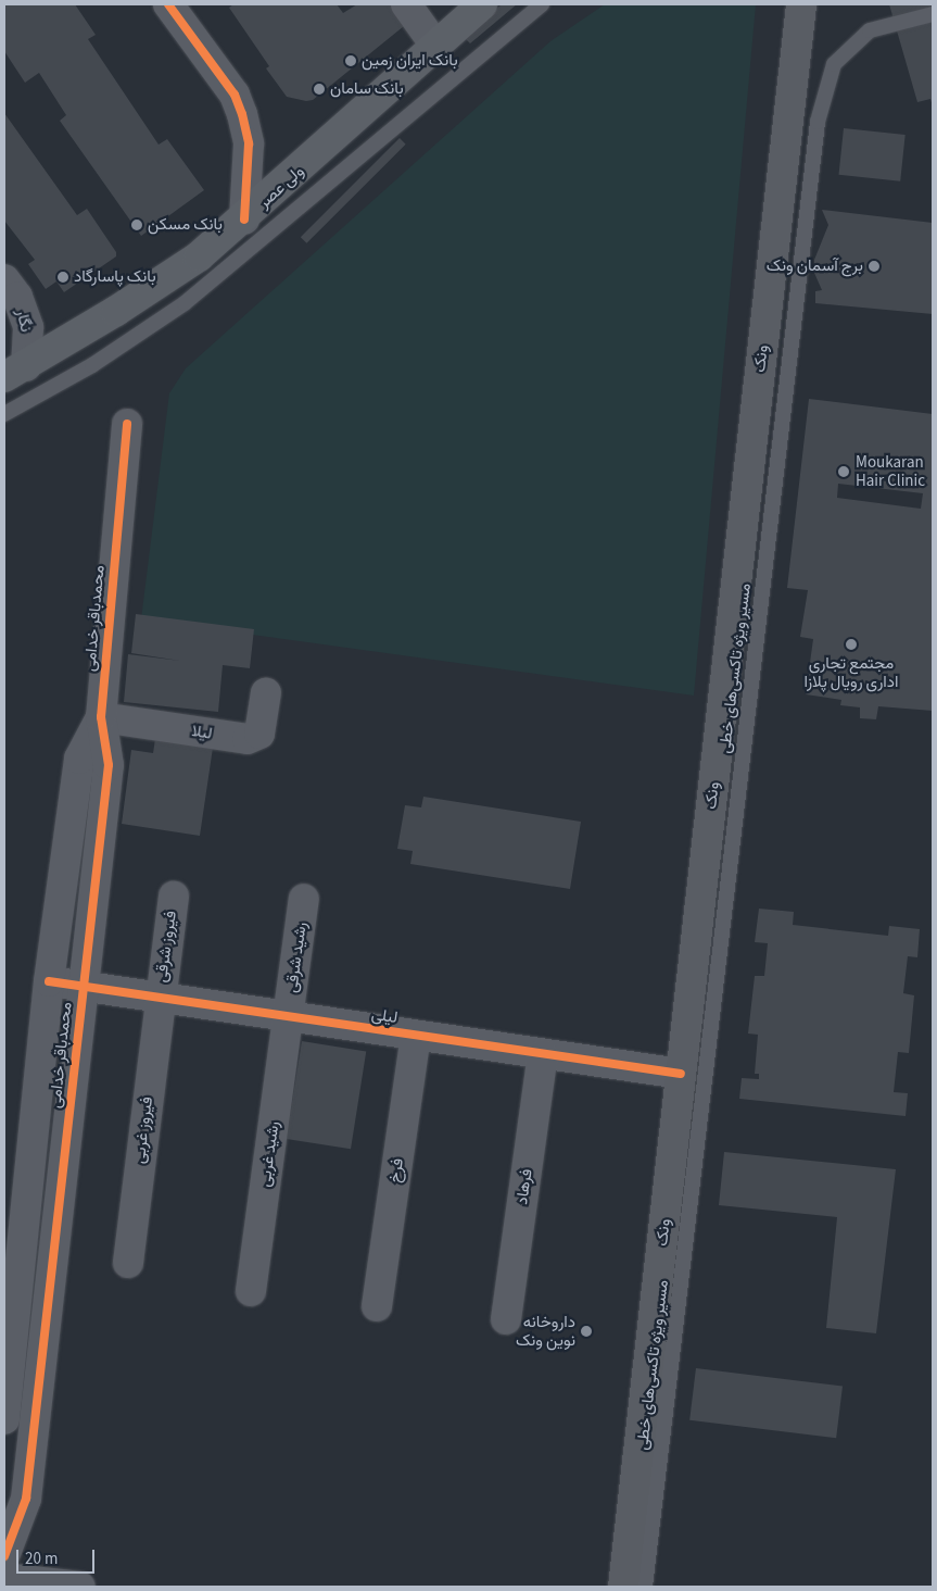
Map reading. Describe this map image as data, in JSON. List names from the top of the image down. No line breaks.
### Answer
{"streets":{"main road":["ولی عصر","ونک"],"street":["نگار","محمدباقر خدامی","لیلا","فیروز شرقی","رشید شرقی","لیلی","فیروز غربی","رشید غربی","فرخ","فرهاد"],"lane":["مسیر ویژه تاکسی‌های خطی"]},"crossings":[["ولی عصر","نگار"],["ونک","لیلی"],["محمدباقر خدامی","لیلا"],["محمدباقر خدامی","لیلی"],["فیروز شرقی","لیلی"],["فیروز شرقی","فیروز غربی"],["رشید شرقی","لیلی"],["رشید شرقی","رشید غربی"],["لیلی","فیروز غربی"],["لیلی","رشید غربی"],["لیلی","فرخ"],["لیلی","فرهاد"]],"places":["بانک ایران زمین","بانک سامان","بانک مسکن","برج آسمان ونک","بانک پاسارگاد","Moukaran Hair Clinic","مجتمع تجاری اداری رویال پلازا","داروخانه نوین ونک"],"scale_bar":"20 m"}
